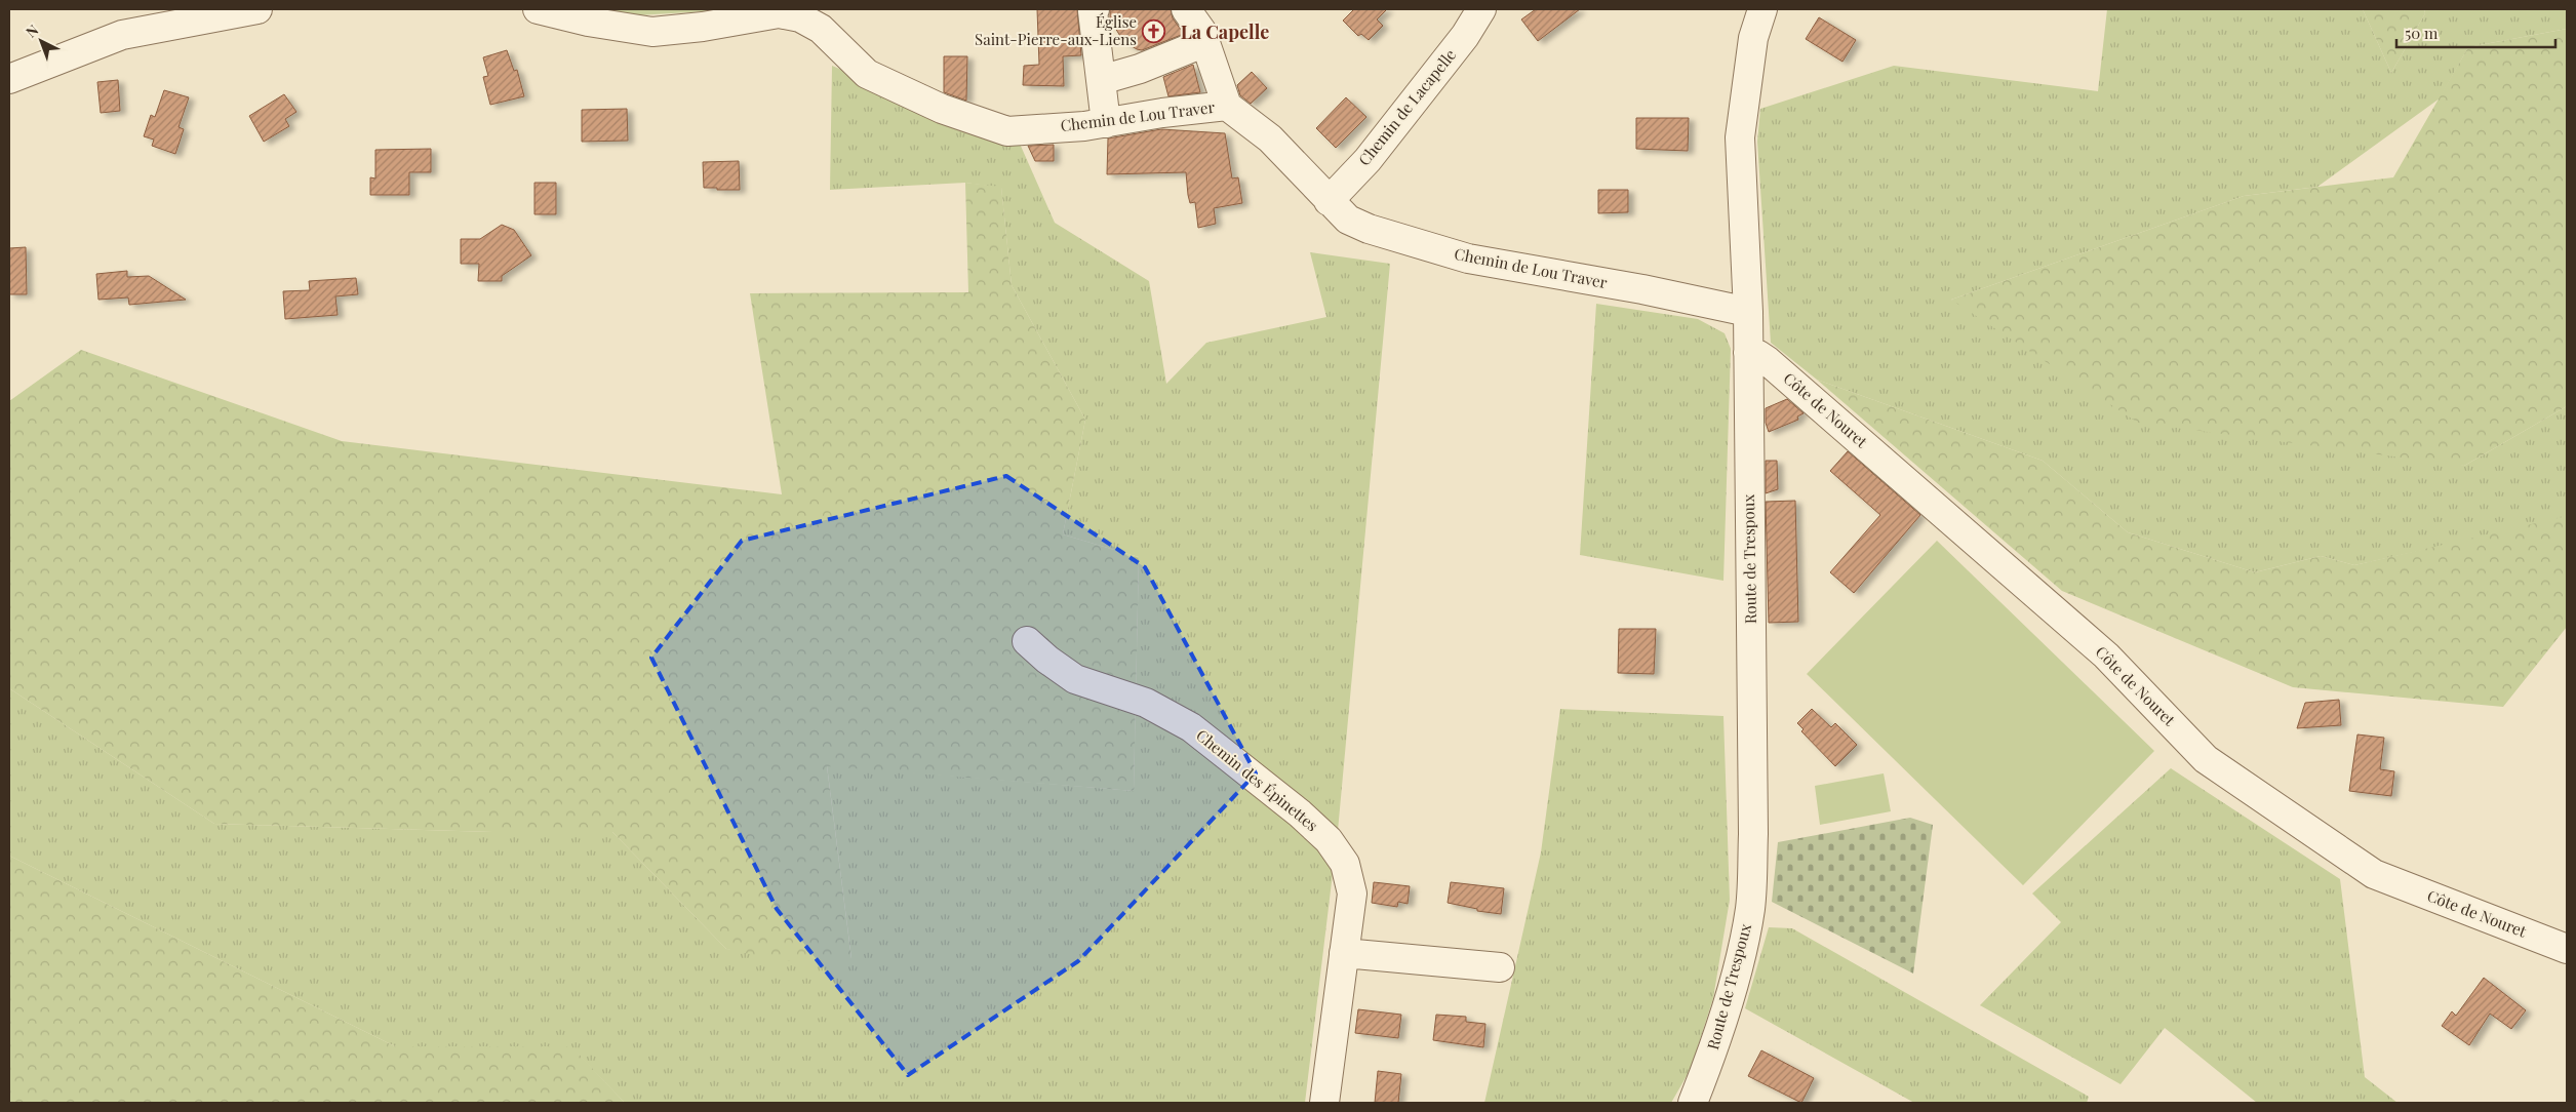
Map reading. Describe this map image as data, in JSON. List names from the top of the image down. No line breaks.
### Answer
{"streets":{"street":["Chemin de Lacapelle","Chemin de Lou Traver","Côte de Nouret","Route de Trespoux","Chemin des Épinettes"]},"crossings":[["Chemin de Lacapelle","Chemin de Lou Traver"],["Chemin de Lou Traver","Route de Trespoux"],["Côte de Nouret","Route de Trespoux"]],"districts":["La Capelle"],"places":{"church":["Église Saint-Pierre-aux-Liens"]},"scale_bar":"50 m","north":"top left"}
